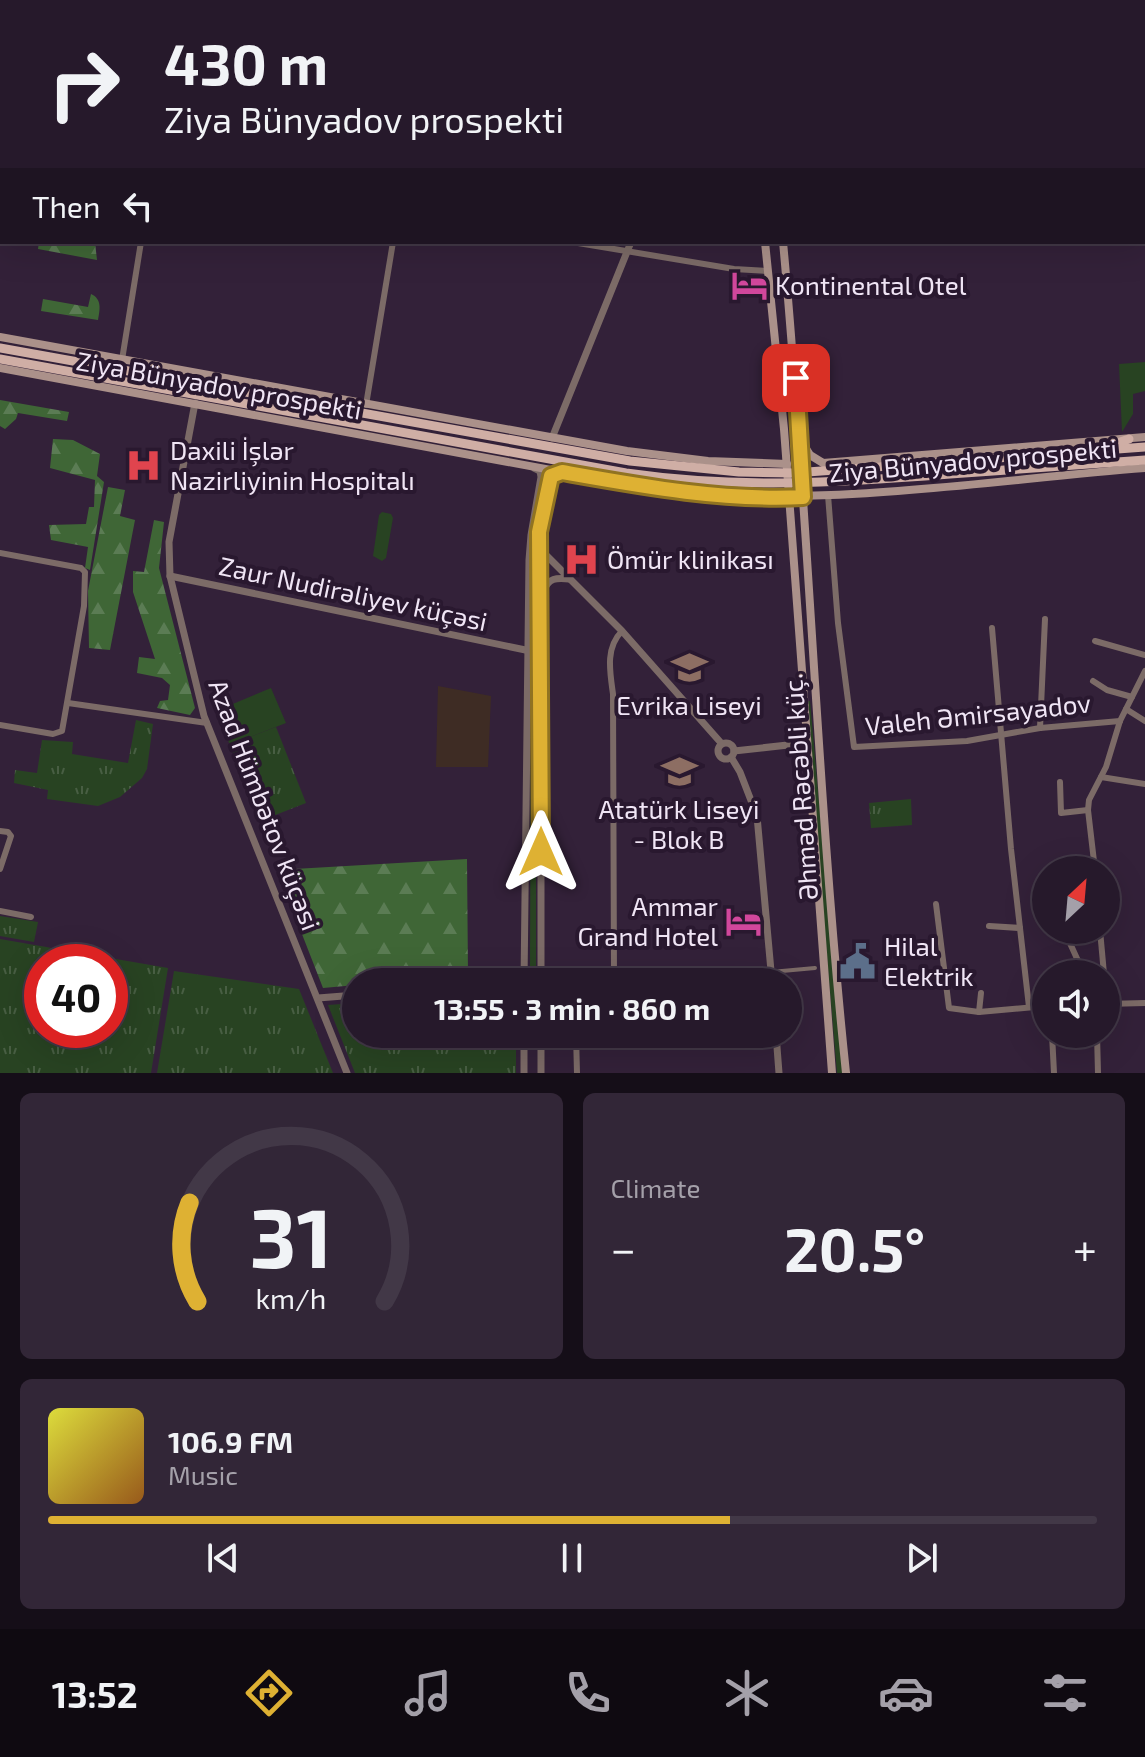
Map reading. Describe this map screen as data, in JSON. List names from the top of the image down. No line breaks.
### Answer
{"streets":{"main road":["Ziya Bünyadov prospekti","Əhməd Rəcəbli küç."],"street":["Zaur Nudirəliyev küçəsi","Valeh Əmirsayadov","Azad Hümbətov küçəsi"]},"crossings":[["Ziya Bünyadov prospekti","Zaur Nudirəliyev küçəsi"],["Ziya Bünyadov prospekti","Valeh Əmirsayadov"],["Ziya Bünyadov prospekti","Əhməd Rəcəbli küç."],["Ziya Bünyadov prospekti","Azad Hümbətov küçəsi"],["Zaur Nudirəliyev küçəsi","Azad Hümbətov küçəsi"]],"places":{"hotel":["Kontinental Otel","Ammar Grand Hotel"],"hospital":["Daxili İşlər Nazirliyinin Hospitalı","Ömür klinikası"],"school or university":["Evrika Liseyi","Atatürk Liseyi - Blok B"],"public building":["Hilal Elektrik"]},"north":"top right","page":{"turn":["430 m","Ziya Bünyadov prospekti"],"then":"Then","limit":"40","trip":"13:55 · 3 min · 860 m","tile":"Climate","heat":["−","20.5°","+"],"song":["106.9 FM","Music"],"tabs":"13:52","gauge":["31","km/h"]}}
